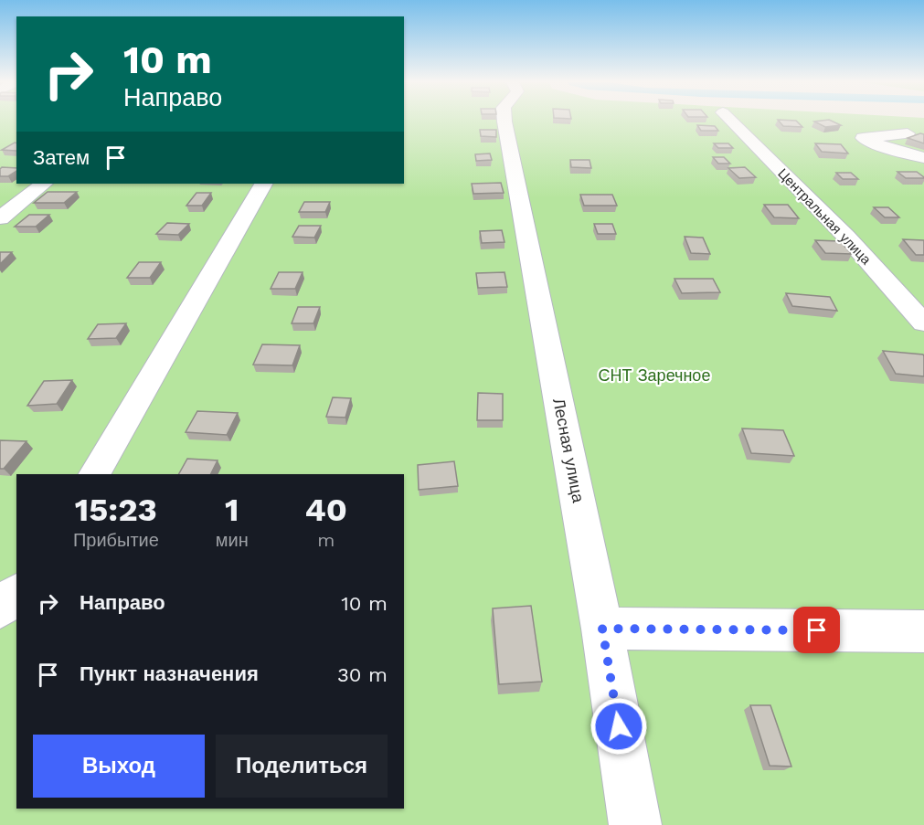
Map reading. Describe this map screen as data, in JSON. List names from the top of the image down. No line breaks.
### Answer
{"streets":{"street":["Центральная улица","Лесная улица"]},"parks":["СНТ Заречное"],"page":{"turn":["10 m","Направо"],"then":"Затем","eta":["15:23","Прибытие","1","мин","40","m"],"list":[{"name":"Направо","value":"10 m"},{"name":"Пункт назначения","value":"30 m"}],"buttons":["Выход","Поделиться"]}}
